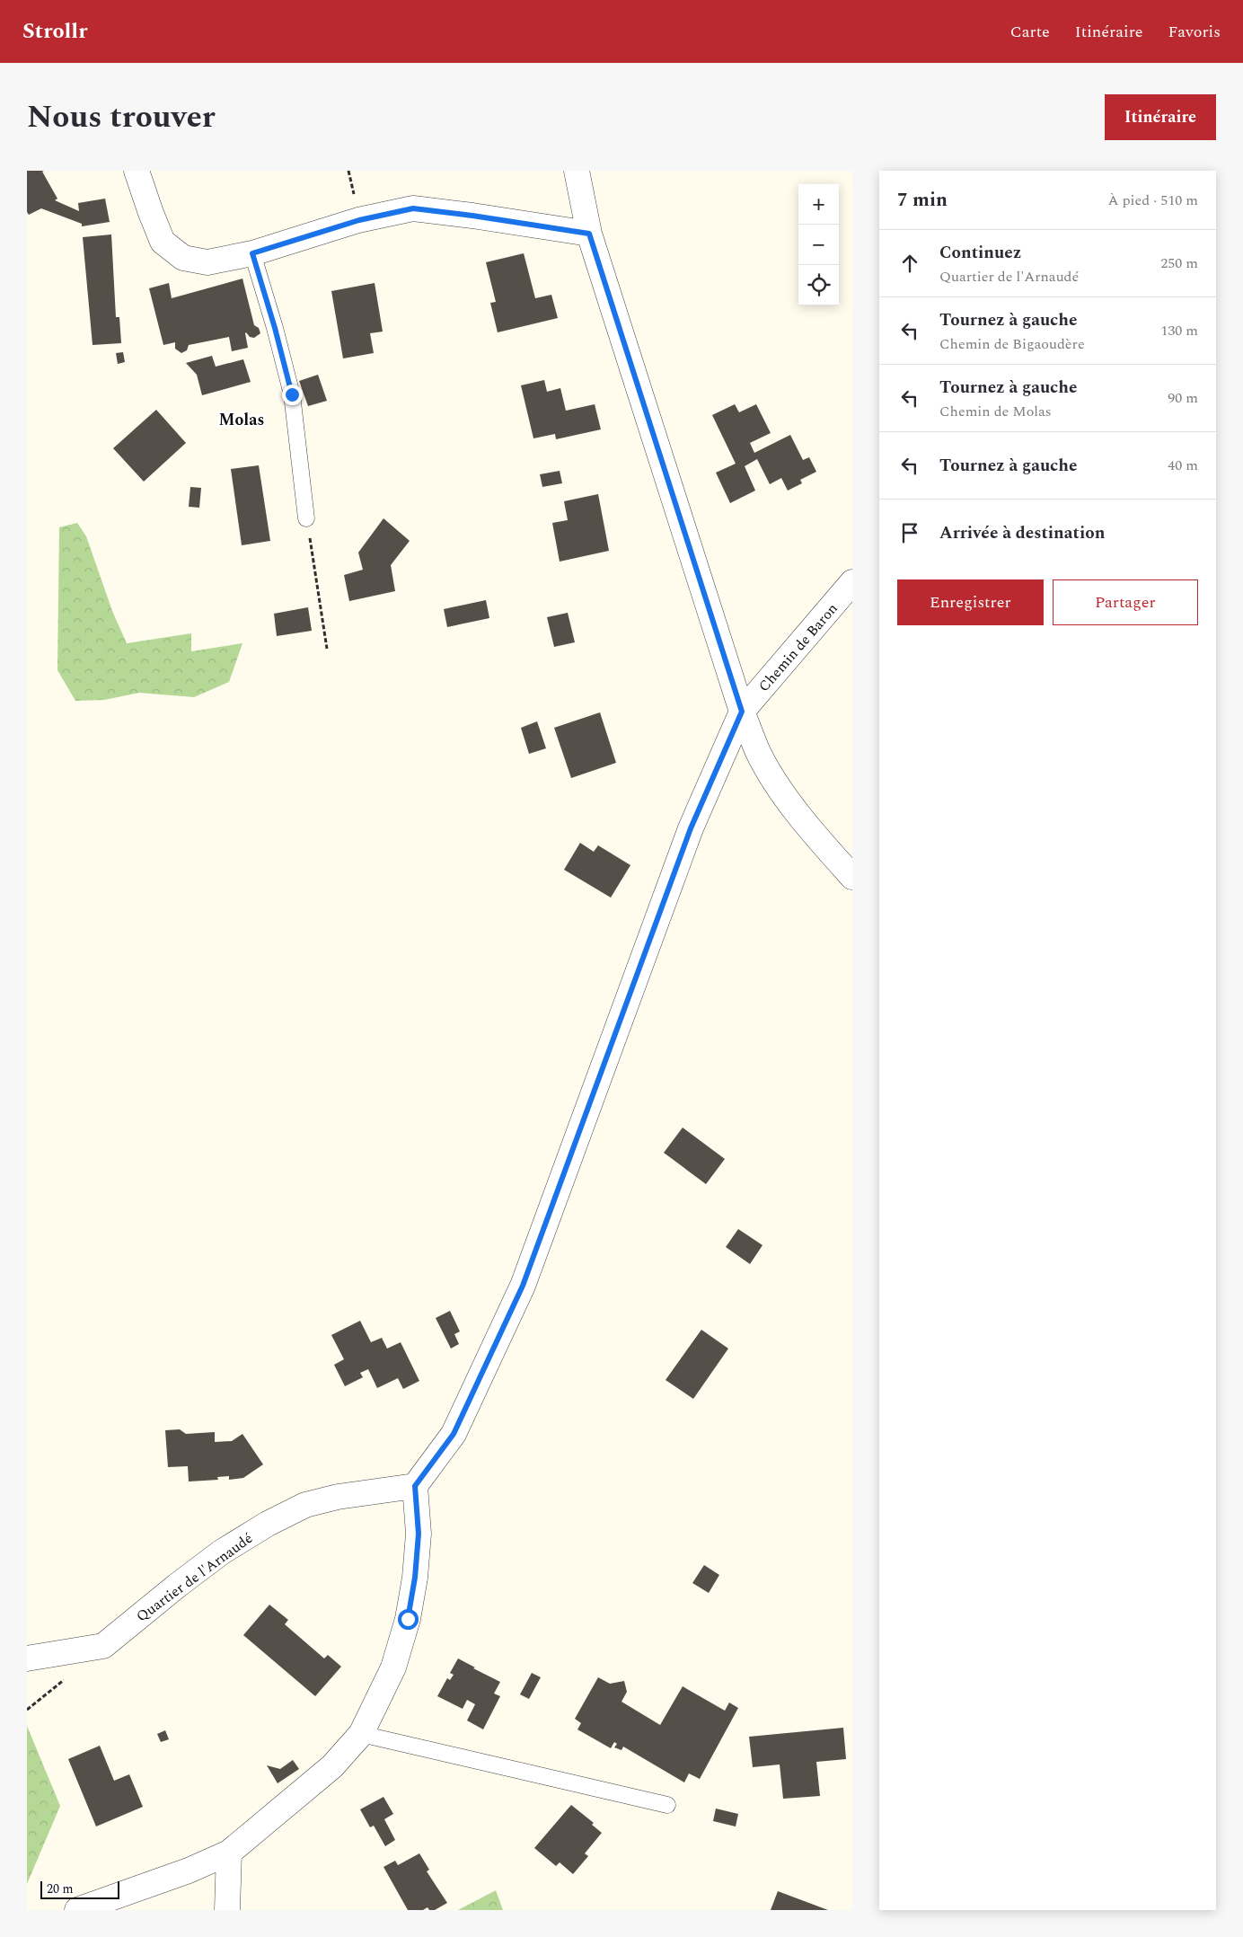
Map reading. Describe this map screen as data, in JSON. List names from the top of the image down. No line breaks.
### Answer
{"streets":{"street":["Chemin de Baron","Quartier de l'Arnaudé"]},"districts":["Molas"],"scale_bar":"20 m","page":{"header":"Strollr","nav":["Carte","Itinéraire","Favoris"],"title":"Nous trouver","buttons":["Itinéraire",["Enregistrer","Partager"]],"heading":["7 min","À pied · 510 m"],"map_buttons":["+","−"],"list":[["Continuez","Quartier de l'Arnaudé","250 m"],["Tournez à gauche","Chemin de Bigaoudère","130 m"],["Tournez à gauche","Chemin de Molas","90 m"],["Tournez à gauche","40 m"],"Arrivée à destination"],"scale":"20 m"}}
